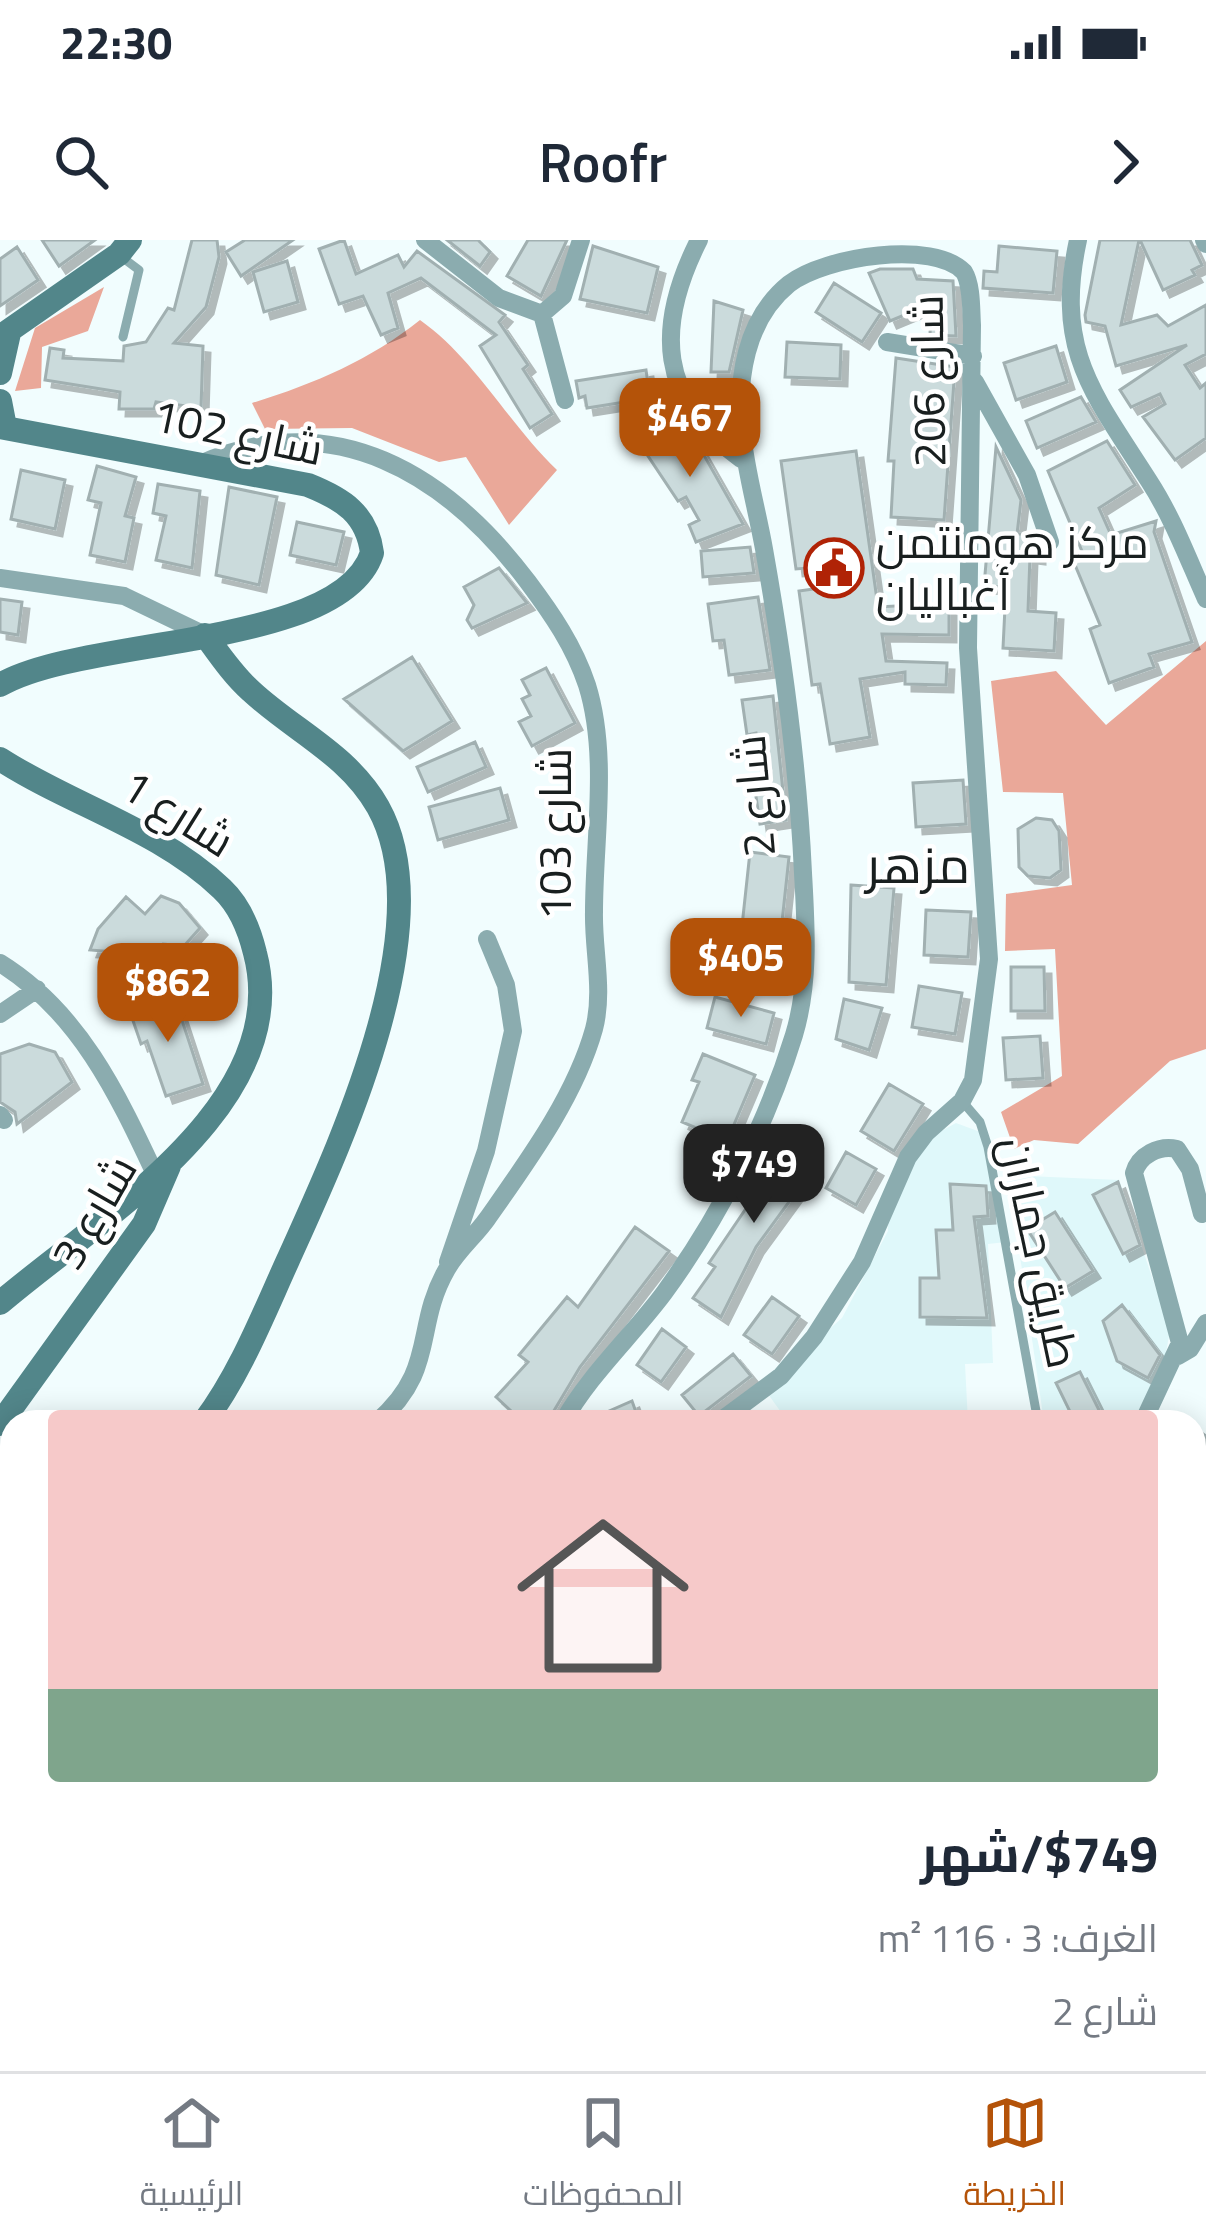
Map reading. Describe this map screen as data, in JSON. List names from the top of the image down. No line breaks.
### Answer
{"streets":{"street":["شارع 206","شارع 102","شارع 2","شارع 1","شارع 103","شارع 3"],"lane":["طريق جماران"]},"crossings":[["شارع 206","شارع 2"],["شارع 206","طريق جماران"],["شارع 102","شارع 103"],["شارع 1","شارع 3"]],"districts":["مزهر"],"places":{"public building":["مركز هومنتمن أغباليان"]},"page":{"status":"22:30","header":"Roofr","price":["$467","$405","$862","$749"],"list":[{"name":"$749/شهر","note":"الغرف: 3 · 116 m² · شارع 2"}],"tabs":["الخريطة","المحفوظات","الرئيسية"]}}
